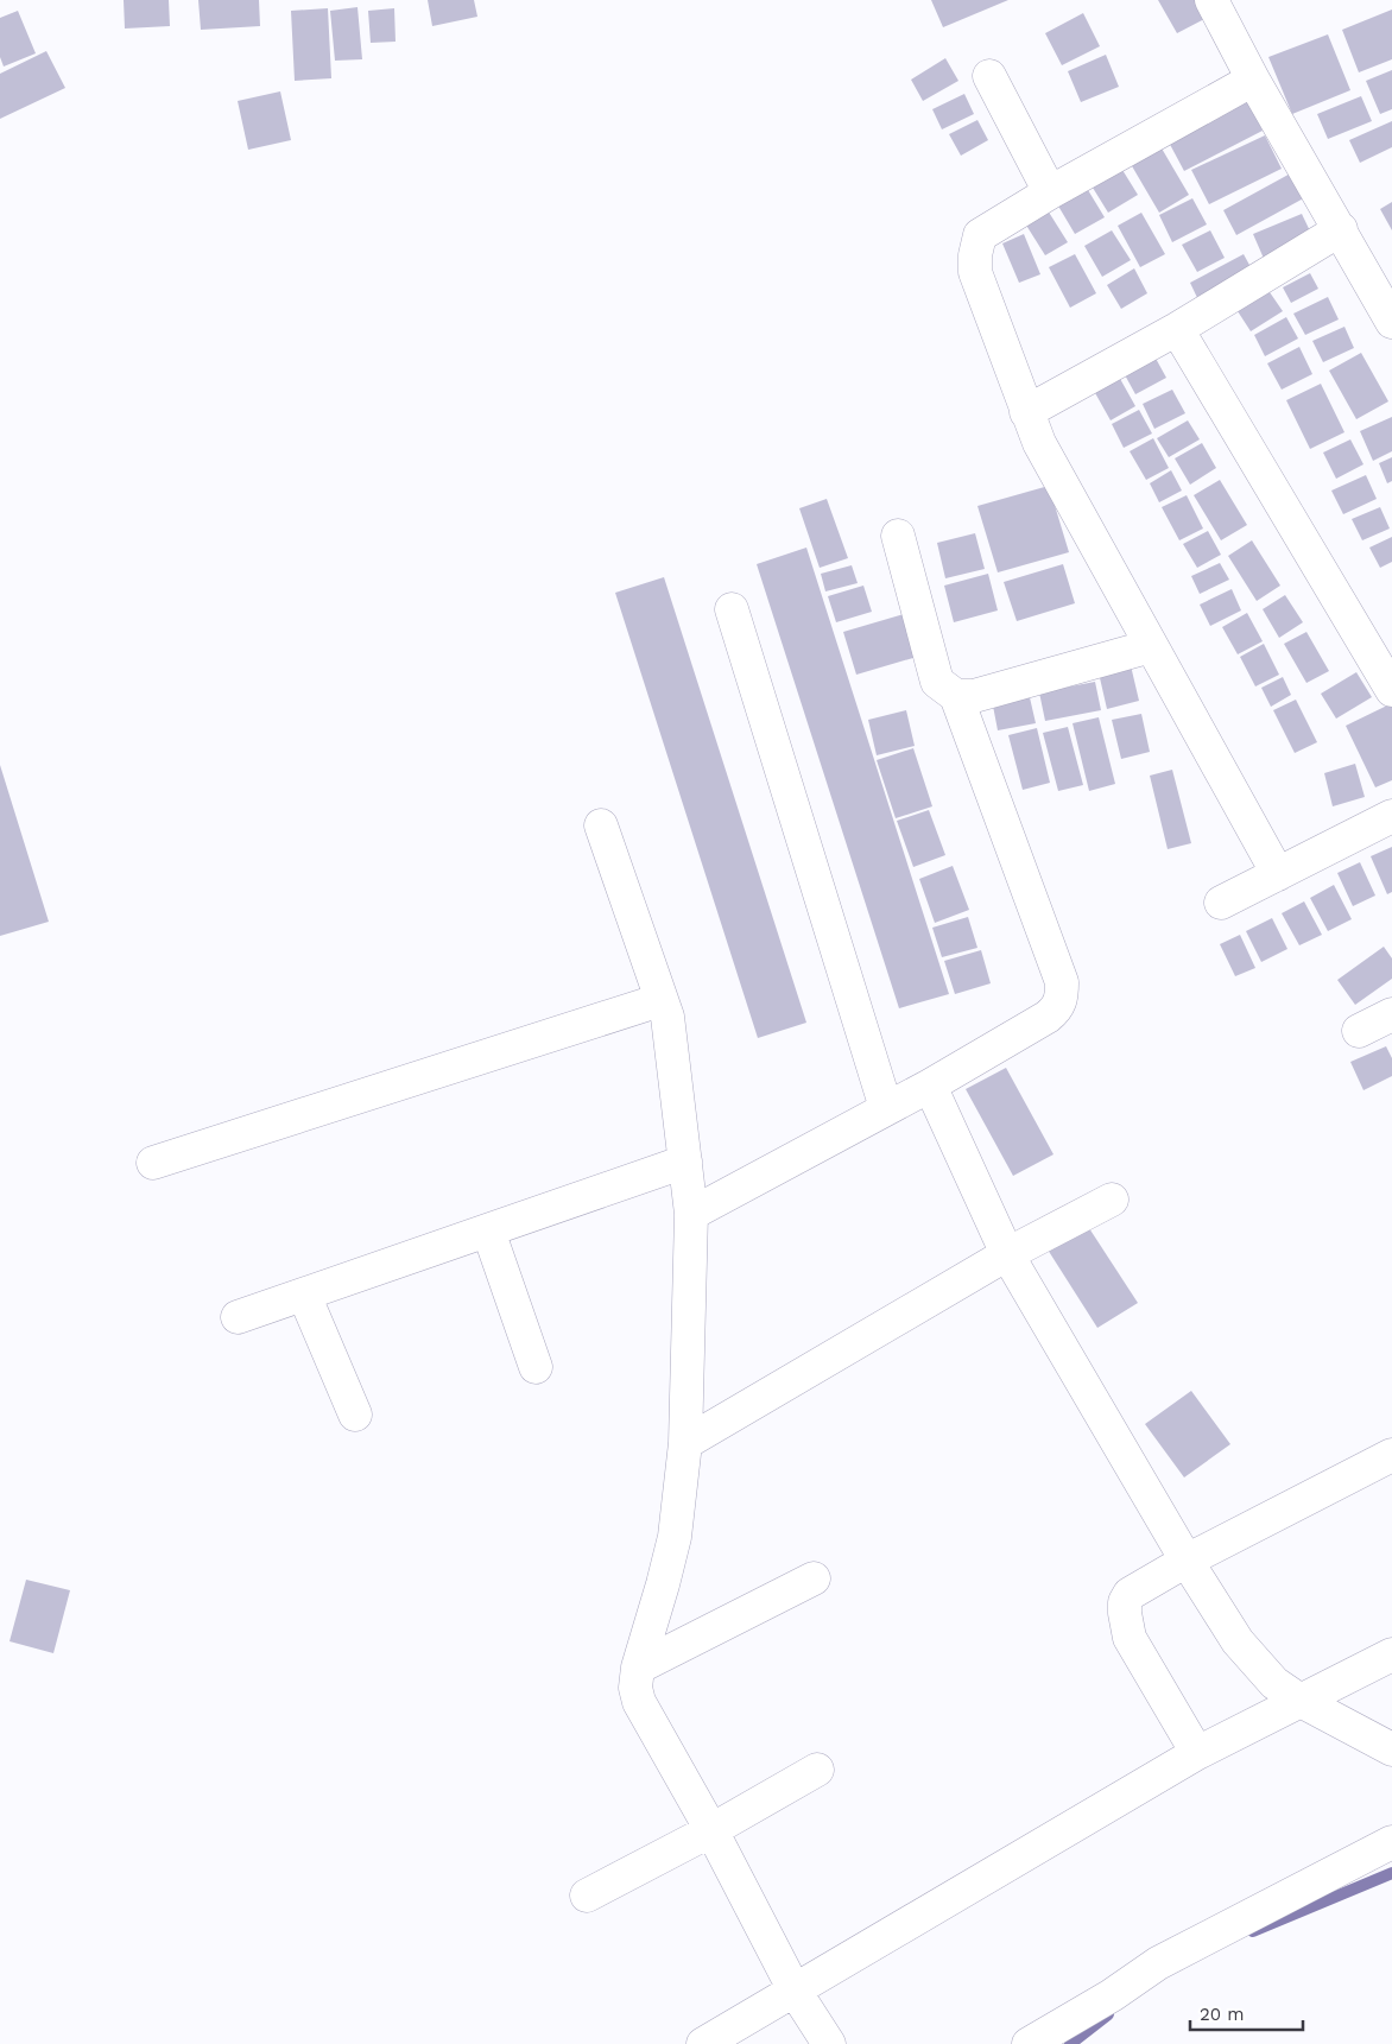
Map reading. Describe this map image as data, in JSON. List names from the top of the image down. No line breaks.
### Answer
{"scale_bar":"20 m"}
